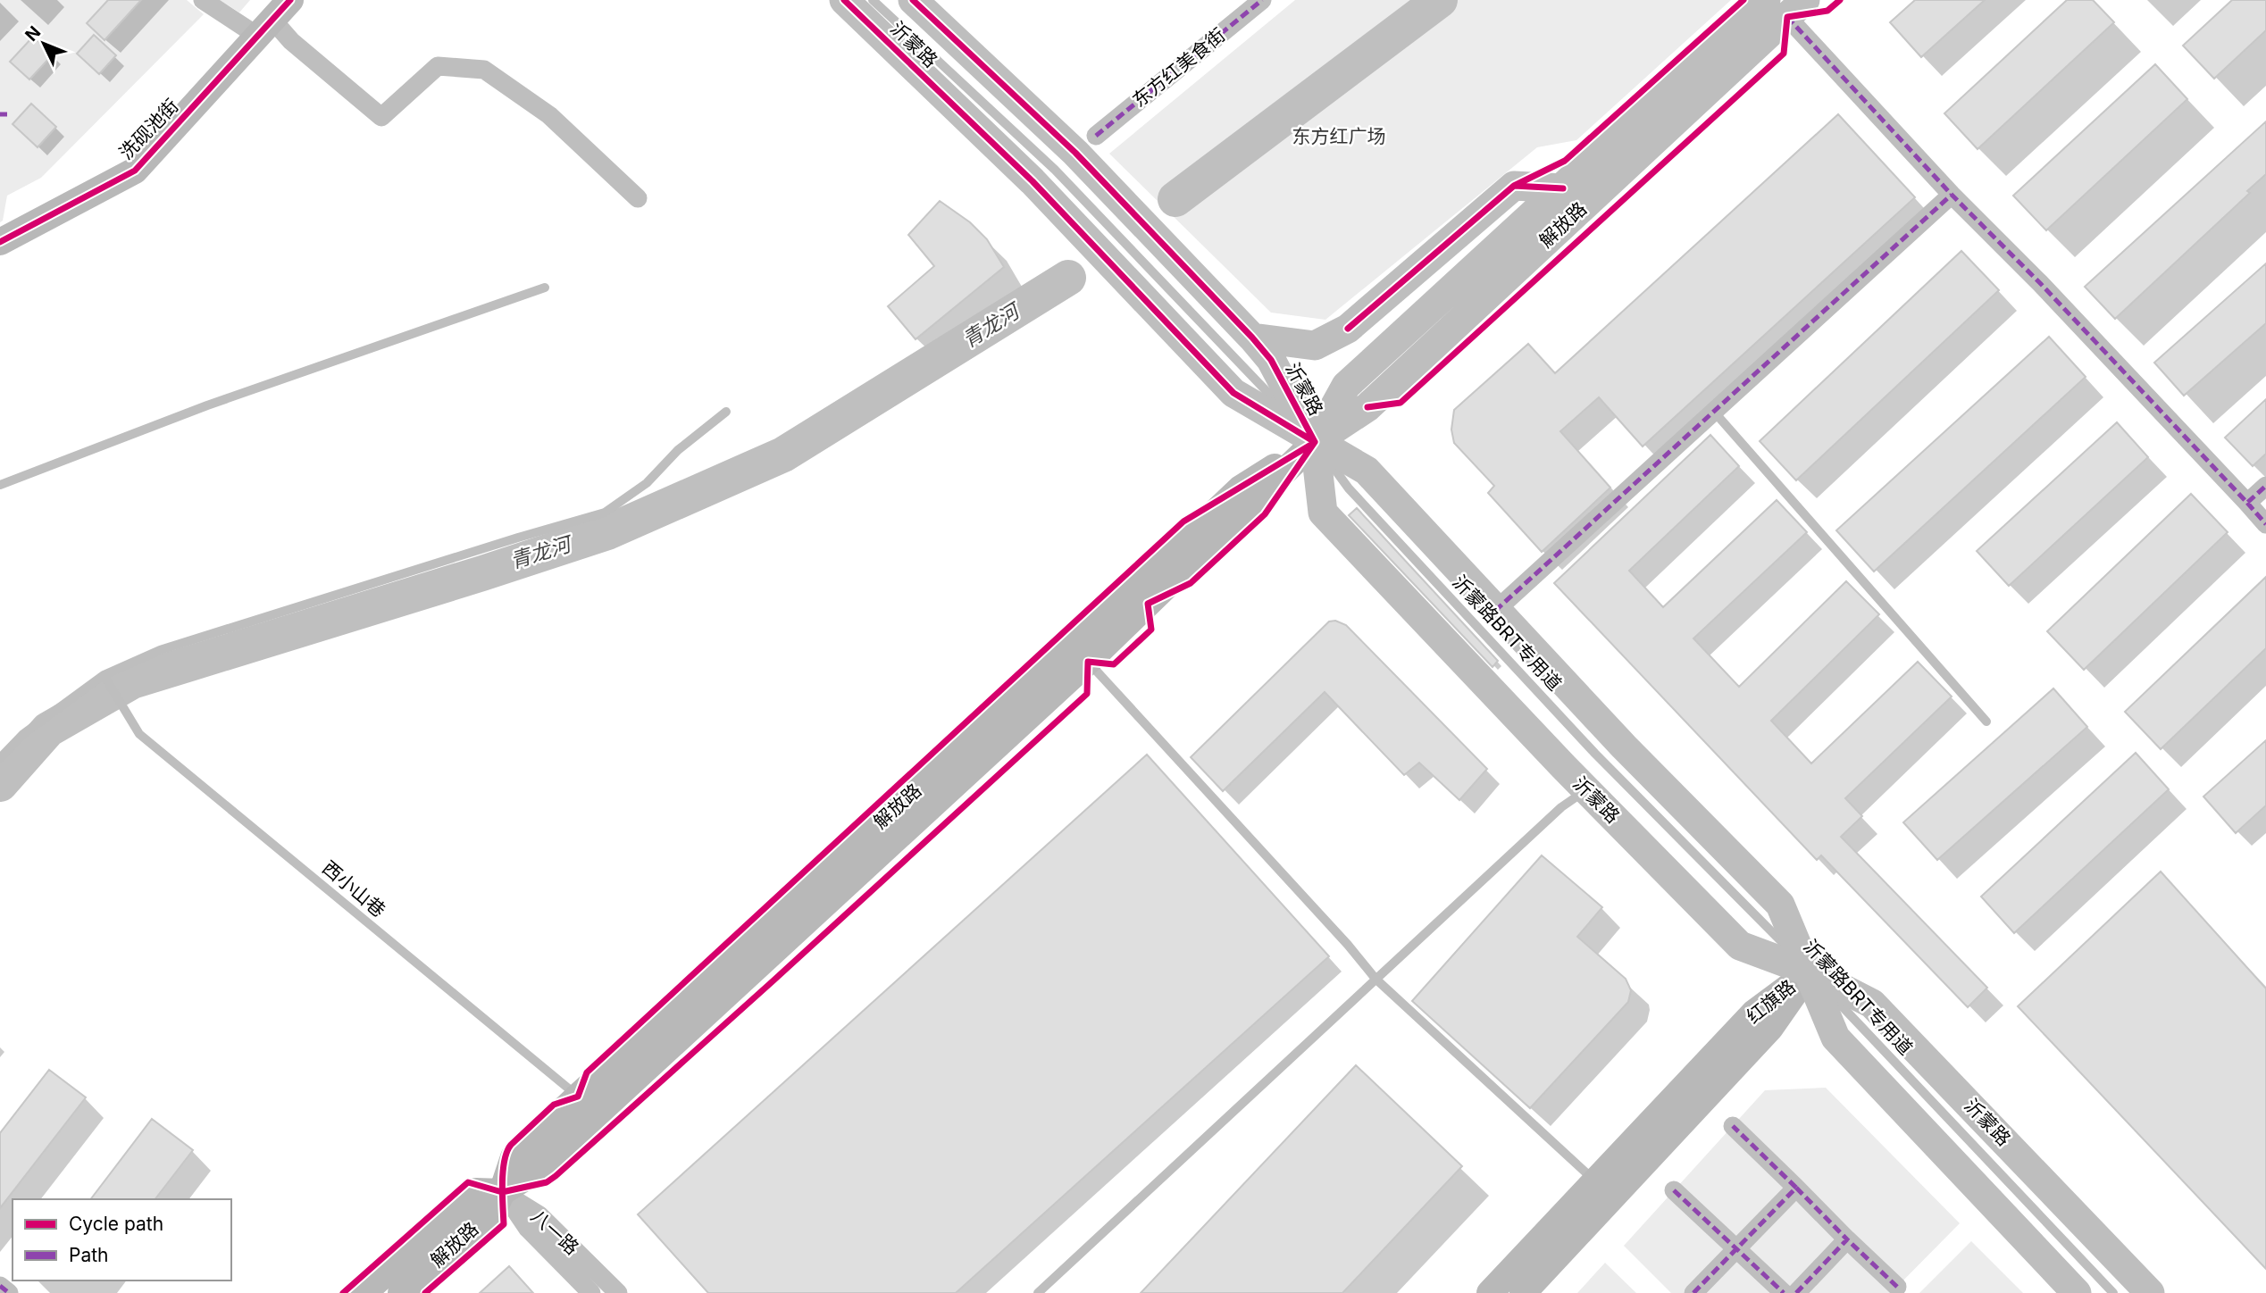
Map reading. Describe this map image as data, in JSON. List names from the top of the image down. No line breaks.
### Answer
{"streets":{"main road":["沂蒙路","洗砚池街","解放路","红旗路"],"street":["东方红美食街","八一路"],"lane":["沂蒙路BRT专用道","西小山巷"]},"crossings":[["沂蒙路","解放路"],["沂蒙路","沂蒙路BRT专用道"],["沂蒙路","红旗路"],["解放路","沂蒙路BRT专用道"],["解放路","西小山巷"],["解放路","八一路"],["沂蒙路BRT专用道","红旗路"]],"water":["青龙河"],"parks":["东方红广场"],"legend":["Cycle path","Path"],"north":"top left"}
